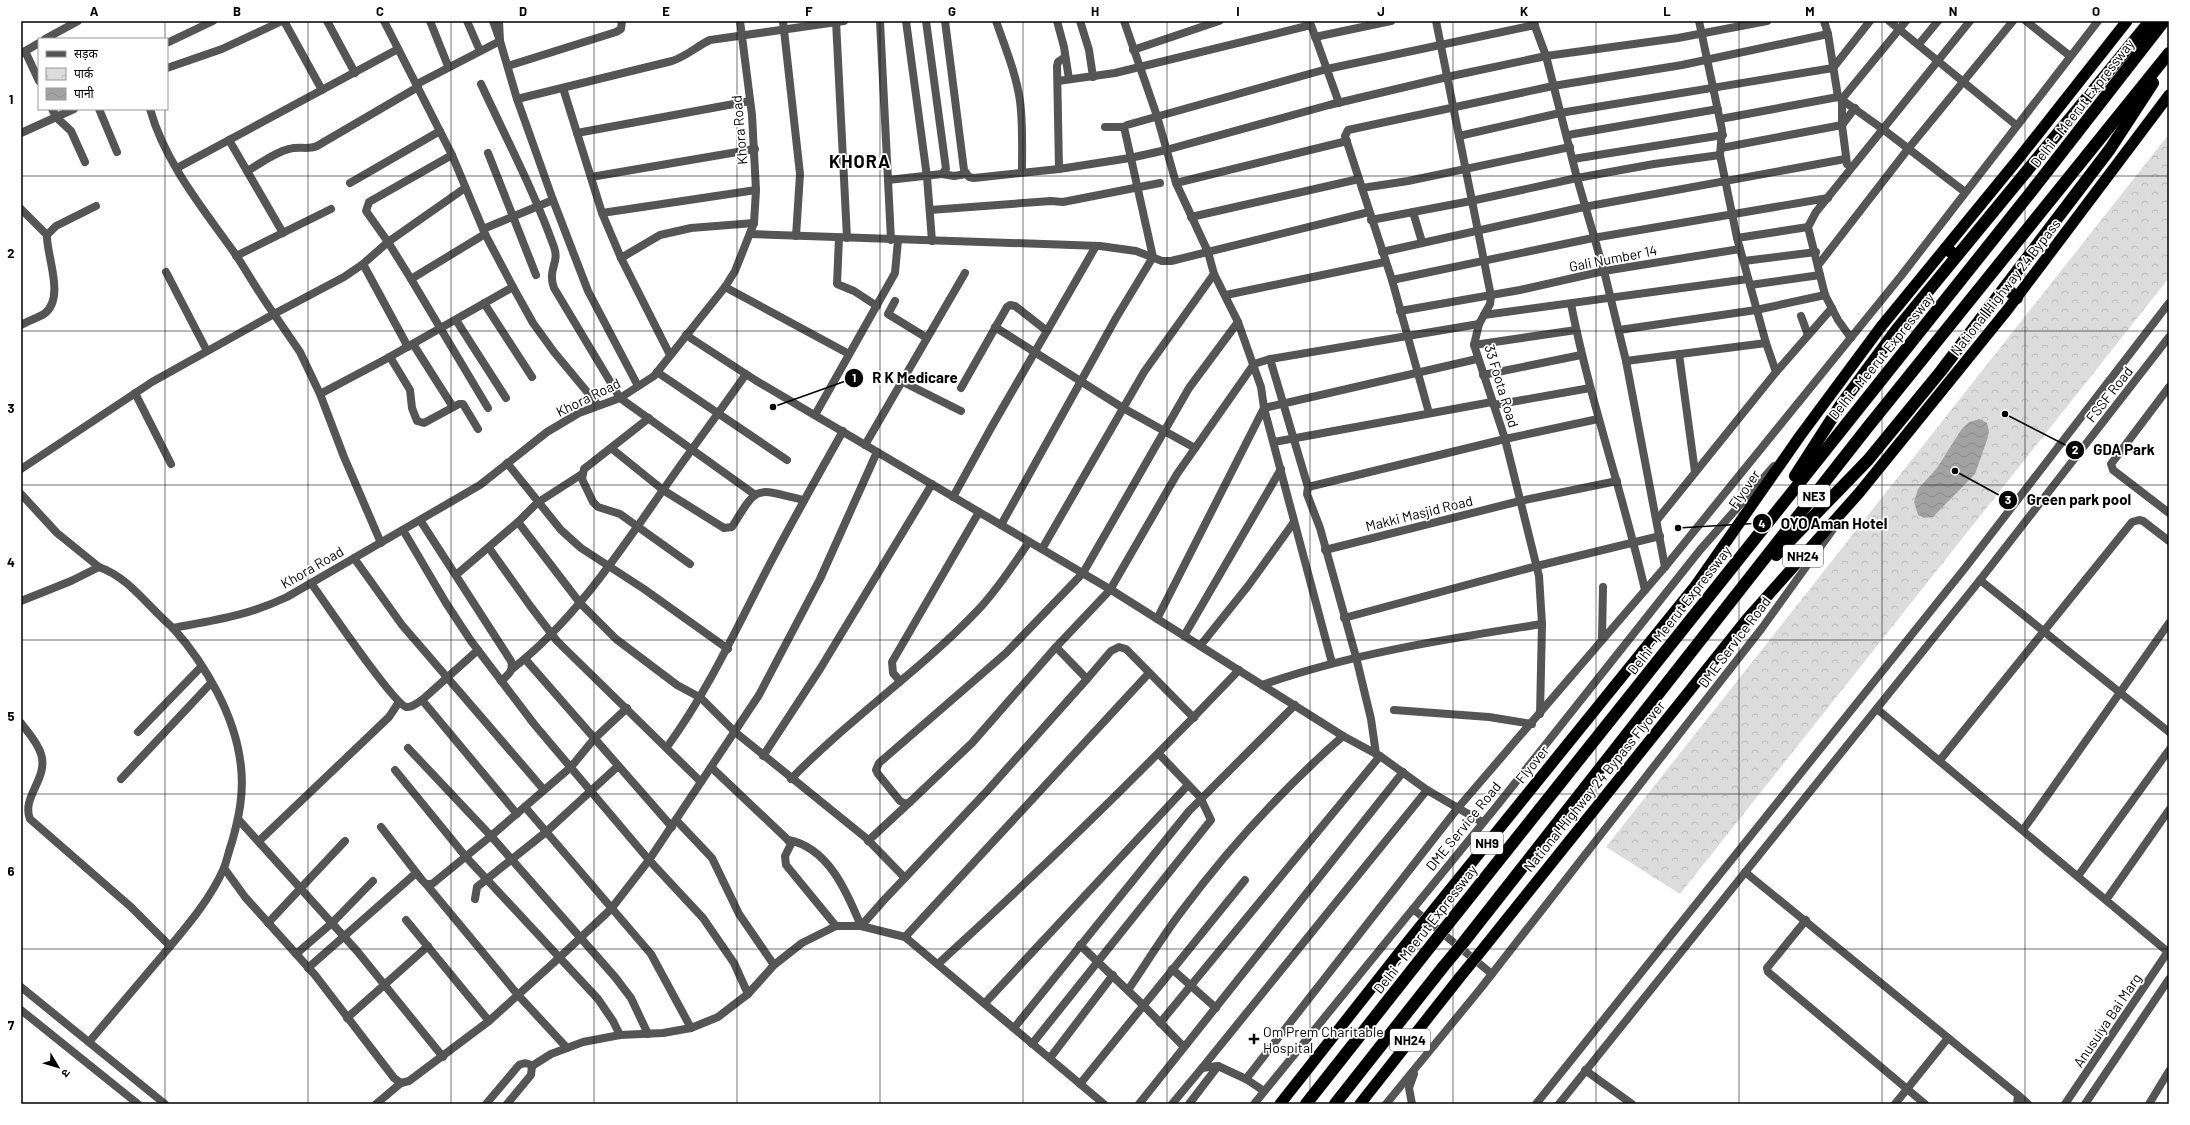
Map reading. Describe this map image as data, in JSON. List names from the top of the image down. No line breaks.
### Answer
{"streets":{"highway":["Delhi - Meerut Expressway","National Highway 24 Bypass","Flyover","NE3","NH24","National Highway 24 Bypass Flyover","NH9"],"street":["Khora Road","Gali Number 14","33 Foota Road","FSSF Road","Makki Masjid Road","DME Service Road","Anusuiya Bai Marg"]},"crossings":[["Gali Number 14","33 Foota Road"],["National Highway 24 Bypass","DME Service Road"],["National Highway 24 Bypass","National Highway 24 Bypass Flyover"],["33 Foota Road","Makki Masjid Road"],["Flyover","DME Service Road"],["DME Service Road","National Highway 24 Bypass Flyover"]],"districts":["KHORA"],"places":{"other":["R K Medicare","GDA Park","Green park pool","OYO Aman Hotel"],"health":["Om Prem Charitable Hospital"]},"legend":["सड़क","पार्क","पानी"],"north":"bottom right","grid":{"columns":["A","B","C","D","E","F","G","H","I","J","K","L","M","N","O"],"rows":["1","2","3","4","5","6","7"]}}
